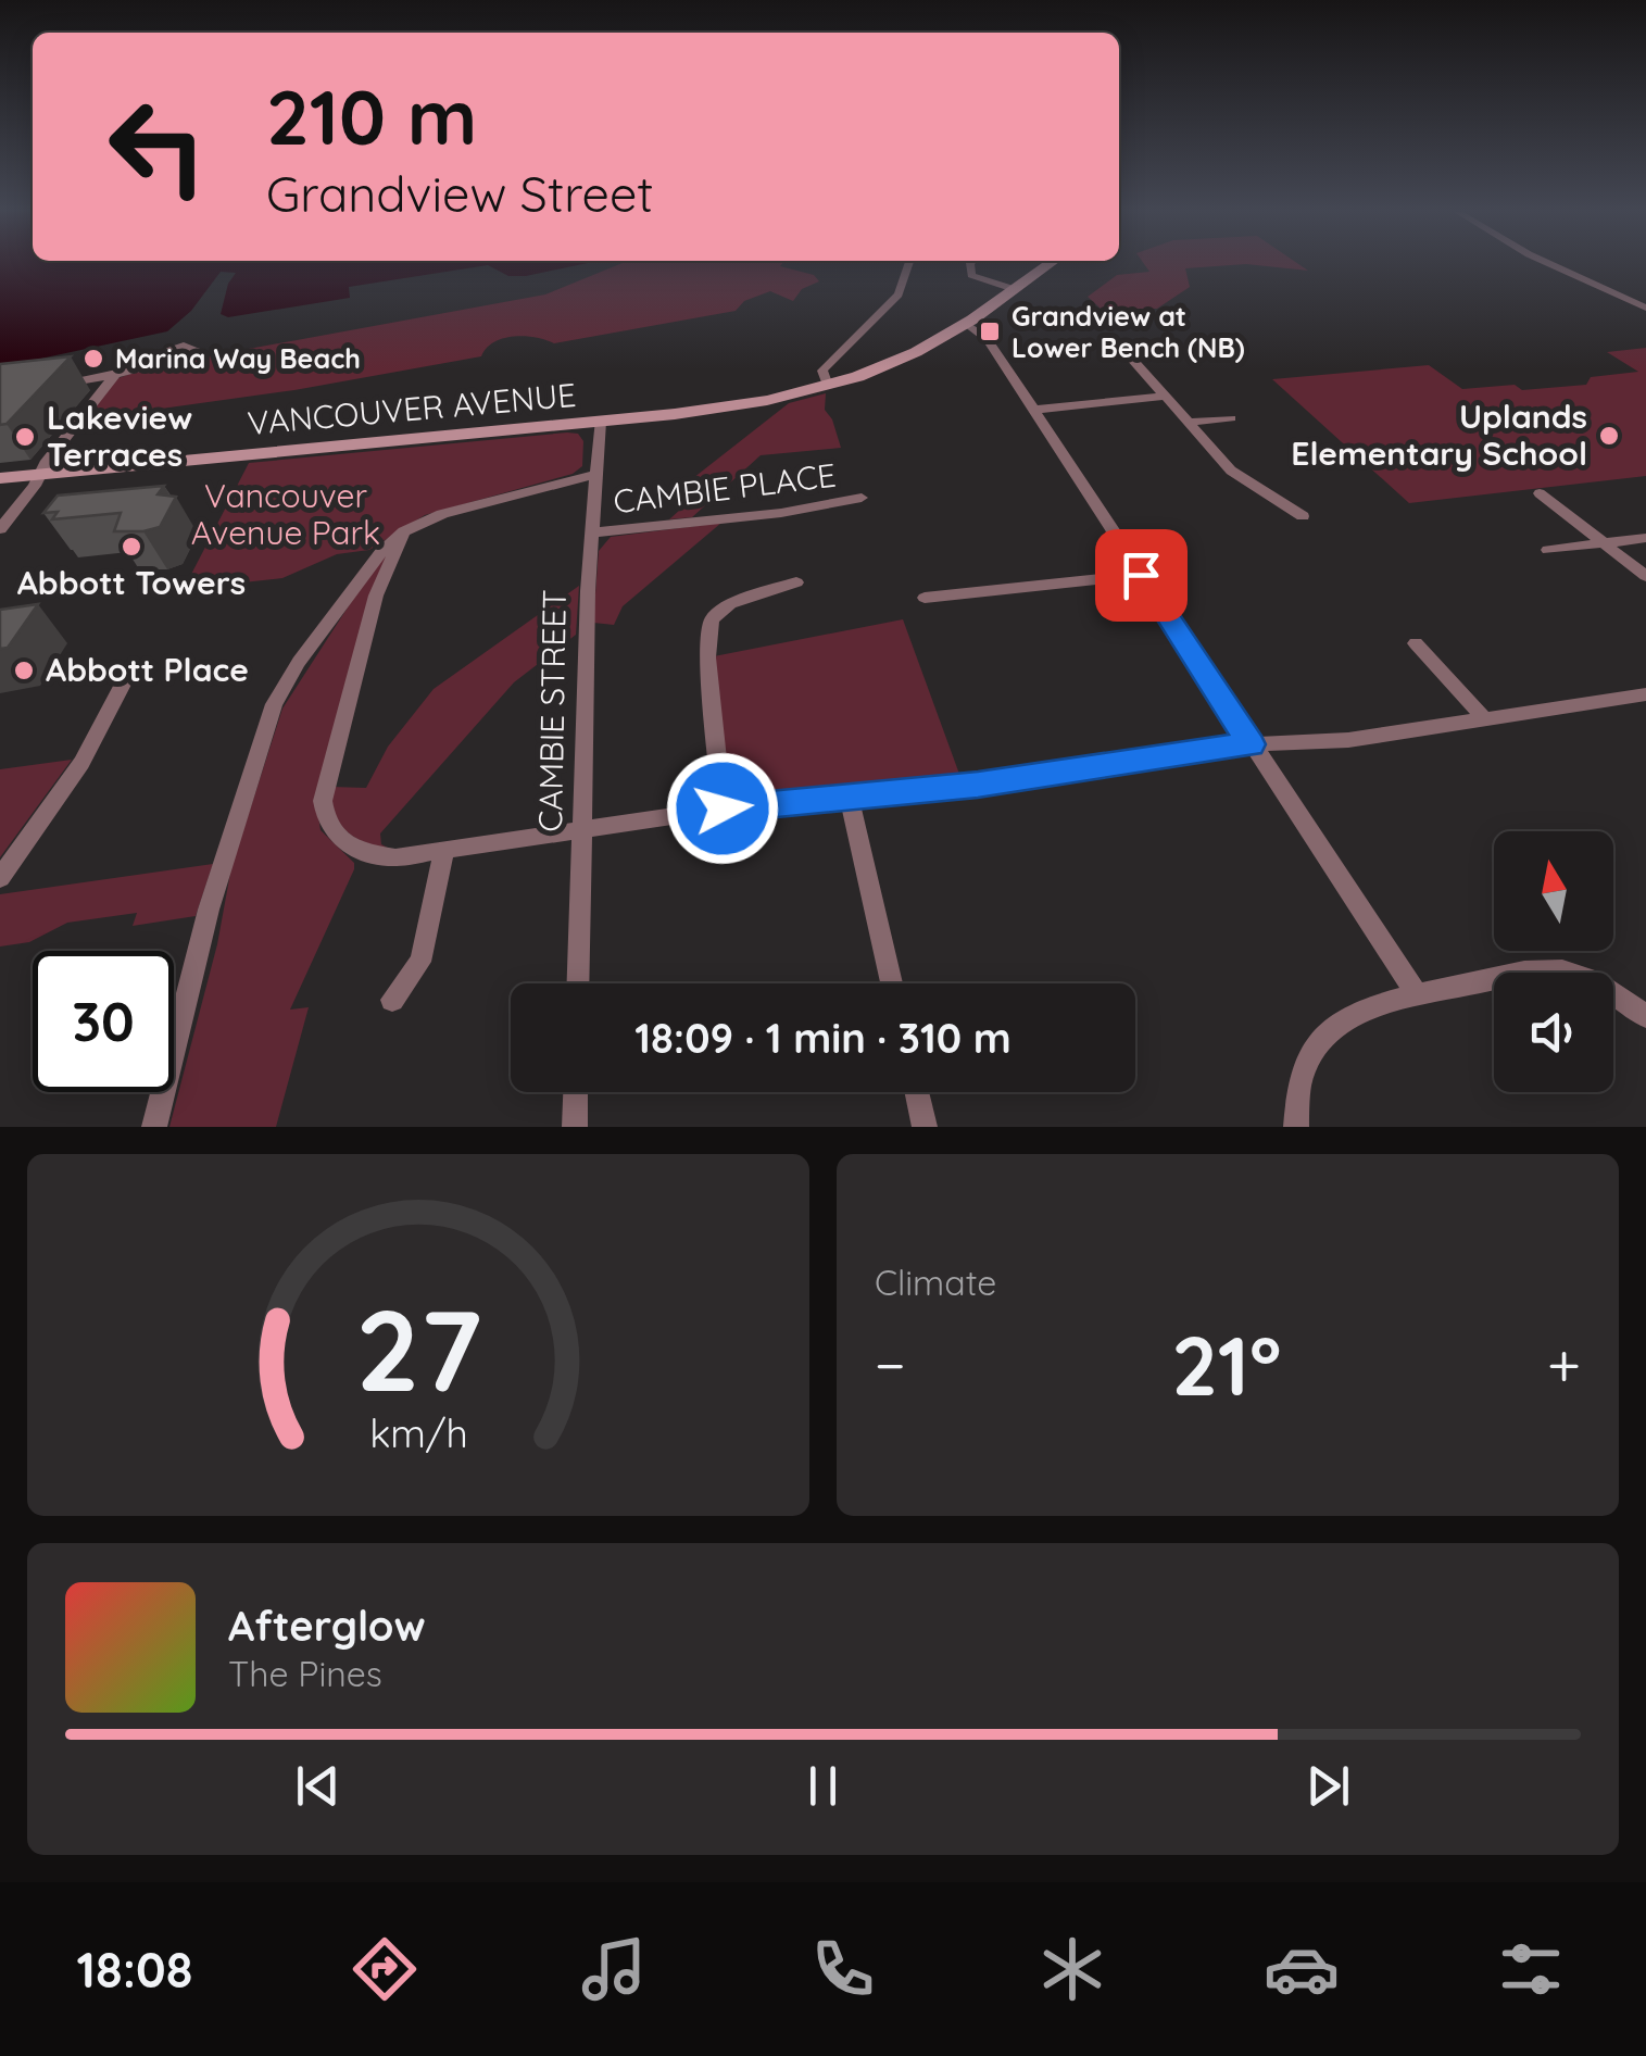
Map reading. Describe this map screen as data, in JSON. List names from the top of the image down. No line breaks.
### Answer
{"streets":{"street":["VANCOUVER AVENUE","CAMBIE PLACE","CAMBIE STREET"]},"crossings":[["VANCOUVER AVENUE","CAMBIE STREET"],["CAMBIE PLACE","CAMBIE STREET"]],"parks":["Vancouver Avenue Park"],"places":{"transit":["Grandview at Lower Bench (NB)"],"other":["Marina Way Beach","Uplands Elementary School","Lakeview Terraces","Abbott Towers","Abbott Place"]},"north":"top","page":{"turn":["210 m","Grandview Street"],"limit":"30","trip":"18:09 · 1 min · 310 m","tile":"Climate","heat":["−","21°","+"],"song":["Afterglow","The Pines"],"tabs":"18:08","gauge":["27","km/h"]}}
